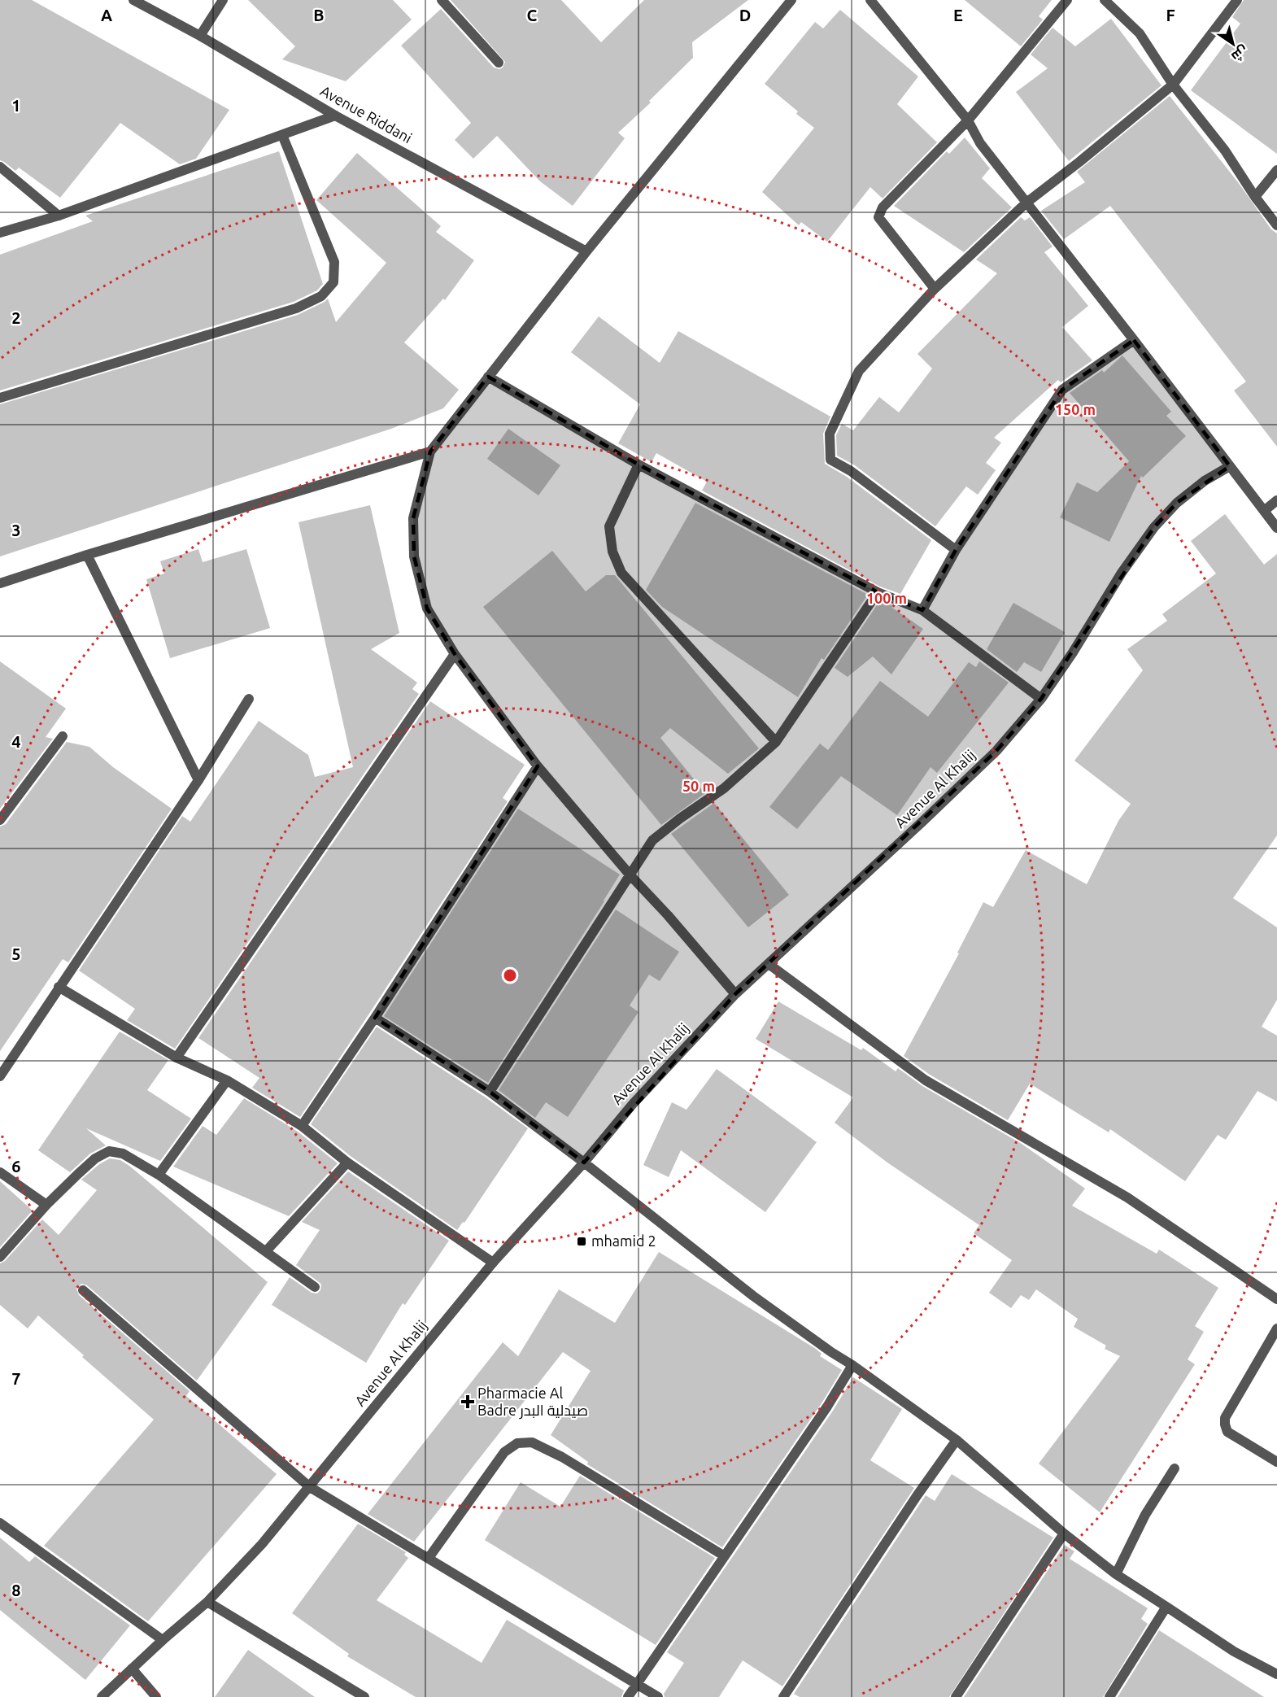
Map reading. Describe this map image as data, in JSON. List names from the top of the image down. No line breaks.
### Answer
{"streets":{"street":["Avenue Riddani","Avenue Al Khalij"]},"places":{"transit":["mhamid 2"],"health":["Pharmacie Al Badre صيدلية البدر"]},"north":"bottom right","grid":{"columns":["A","B","C","D","E","F"],"rows":["1","2","3","4","5","6","7","8"]},"rings":["150 m","100 m","50 m"]}
